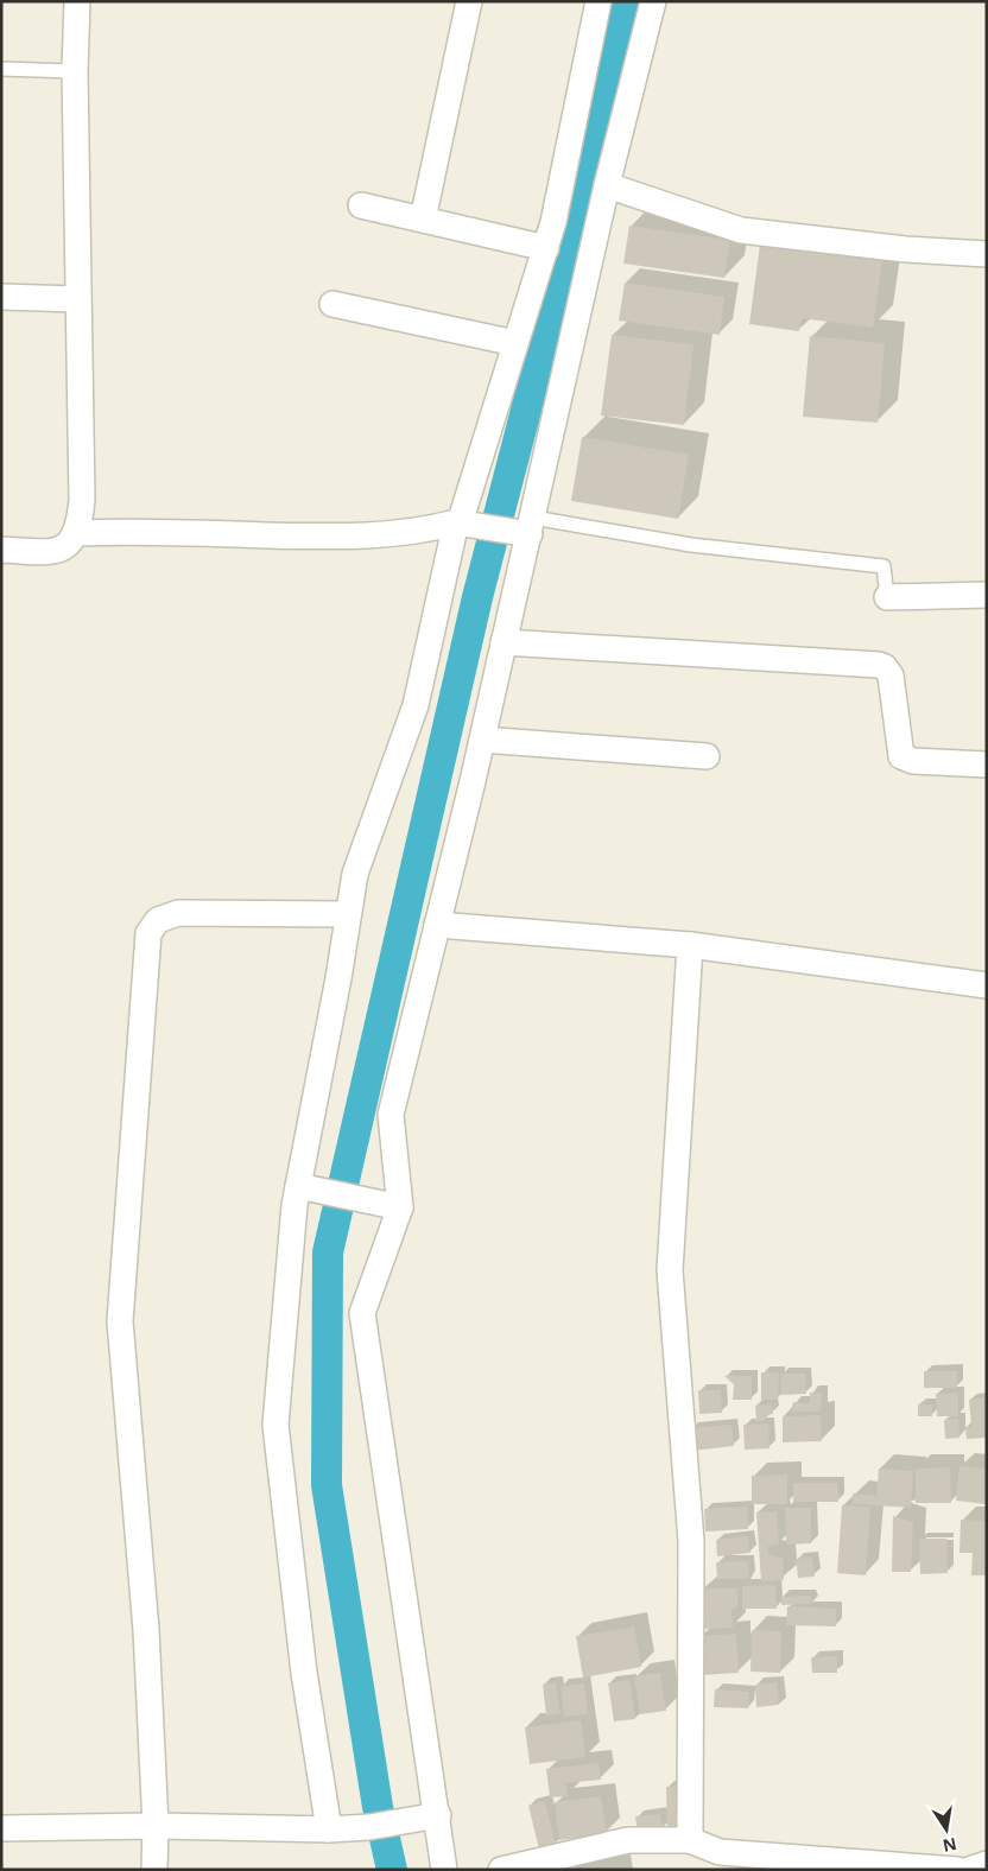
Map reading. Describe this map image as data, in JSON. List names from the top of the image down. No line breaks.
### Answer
{"north":"bottom"}
